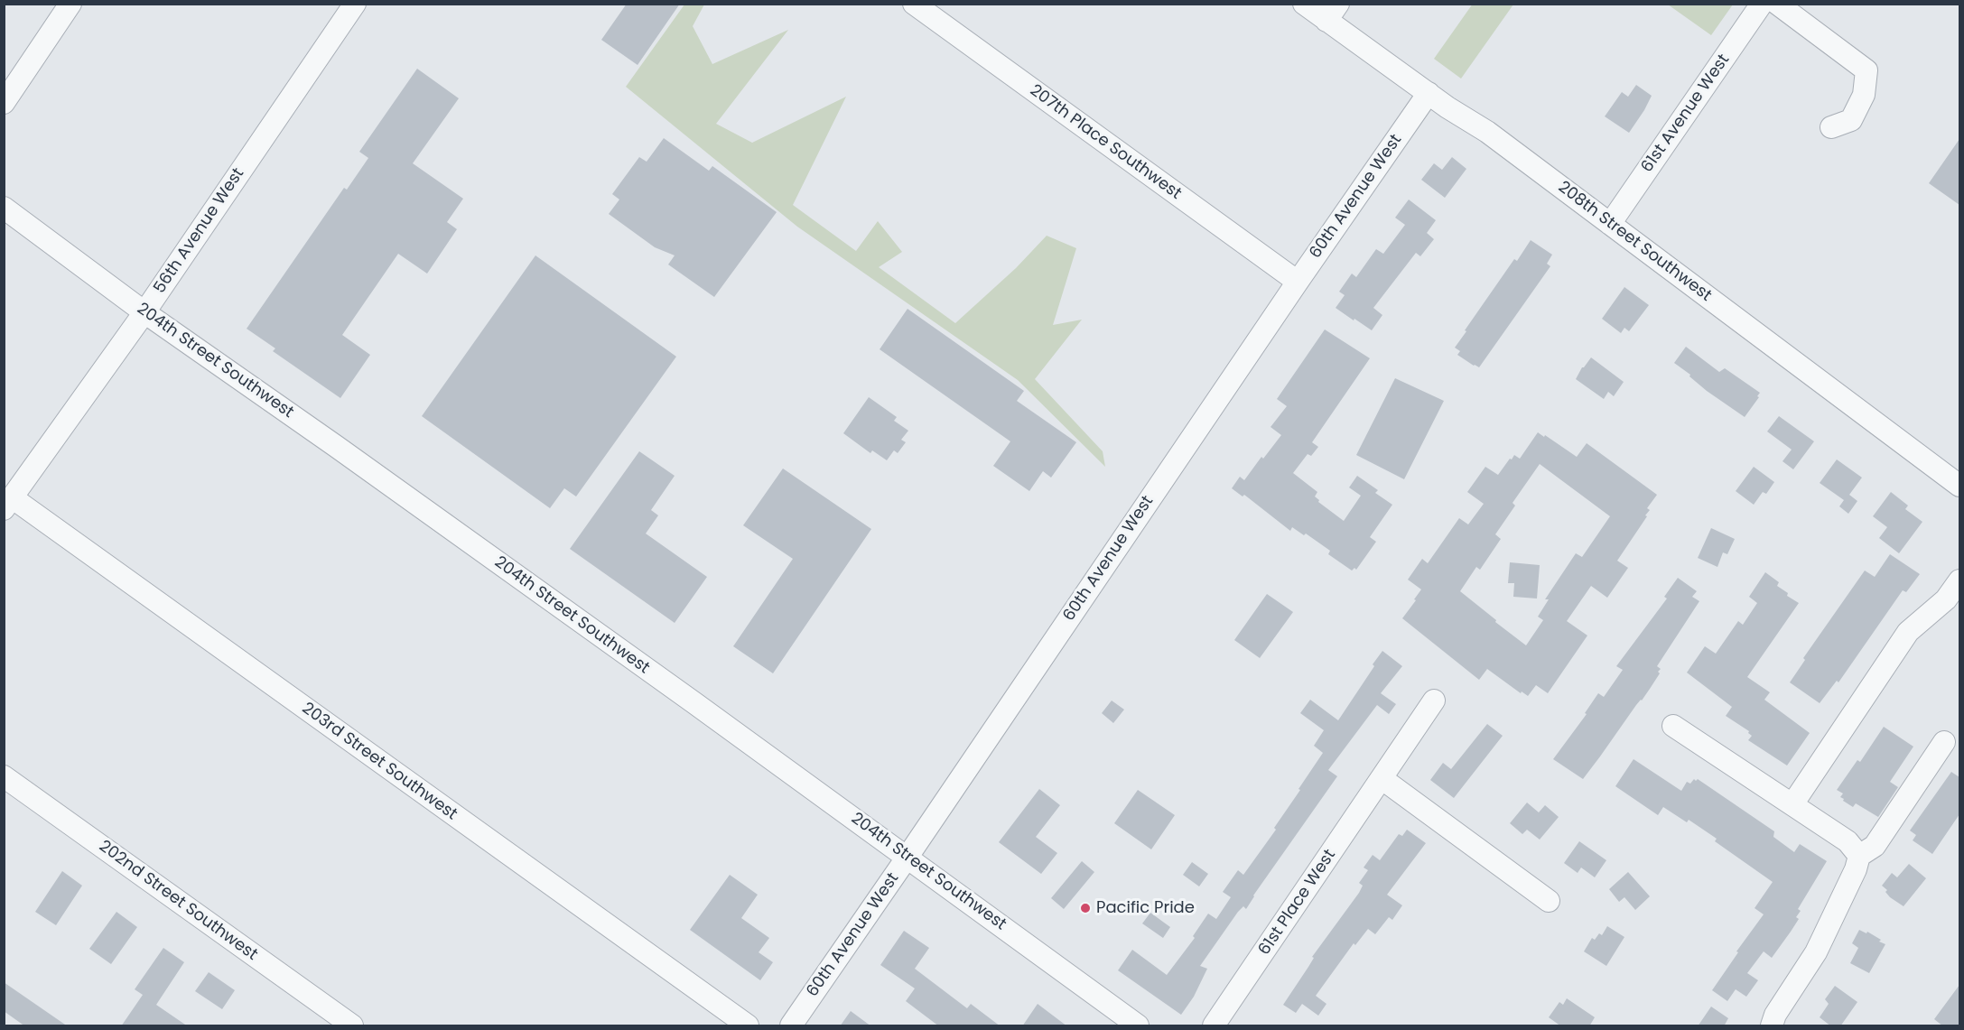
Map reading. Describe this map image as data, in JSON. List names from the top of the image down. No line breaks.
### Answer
{"streets":{"street":["61st Avenue West","207th Place Southwest","60th Avenue West","56th Avenue West","208th Street Southwest","204th Street Southwest","203rd Street Southwest","202nd Street Southwest","61st Place West"]},"crossings":[["61st Avenue West","208th Street Southwest"],["207th Place Southwest","60th Avenue West"],["60th Avenue West","208th Street Southwest"],["60th Avenue West","204th Street Southwest"],["56th Avenue West","204th Street Southwest"],["56th Avenue West","203rd Street Southwest"]],"places":["Pacific Pride"]}
